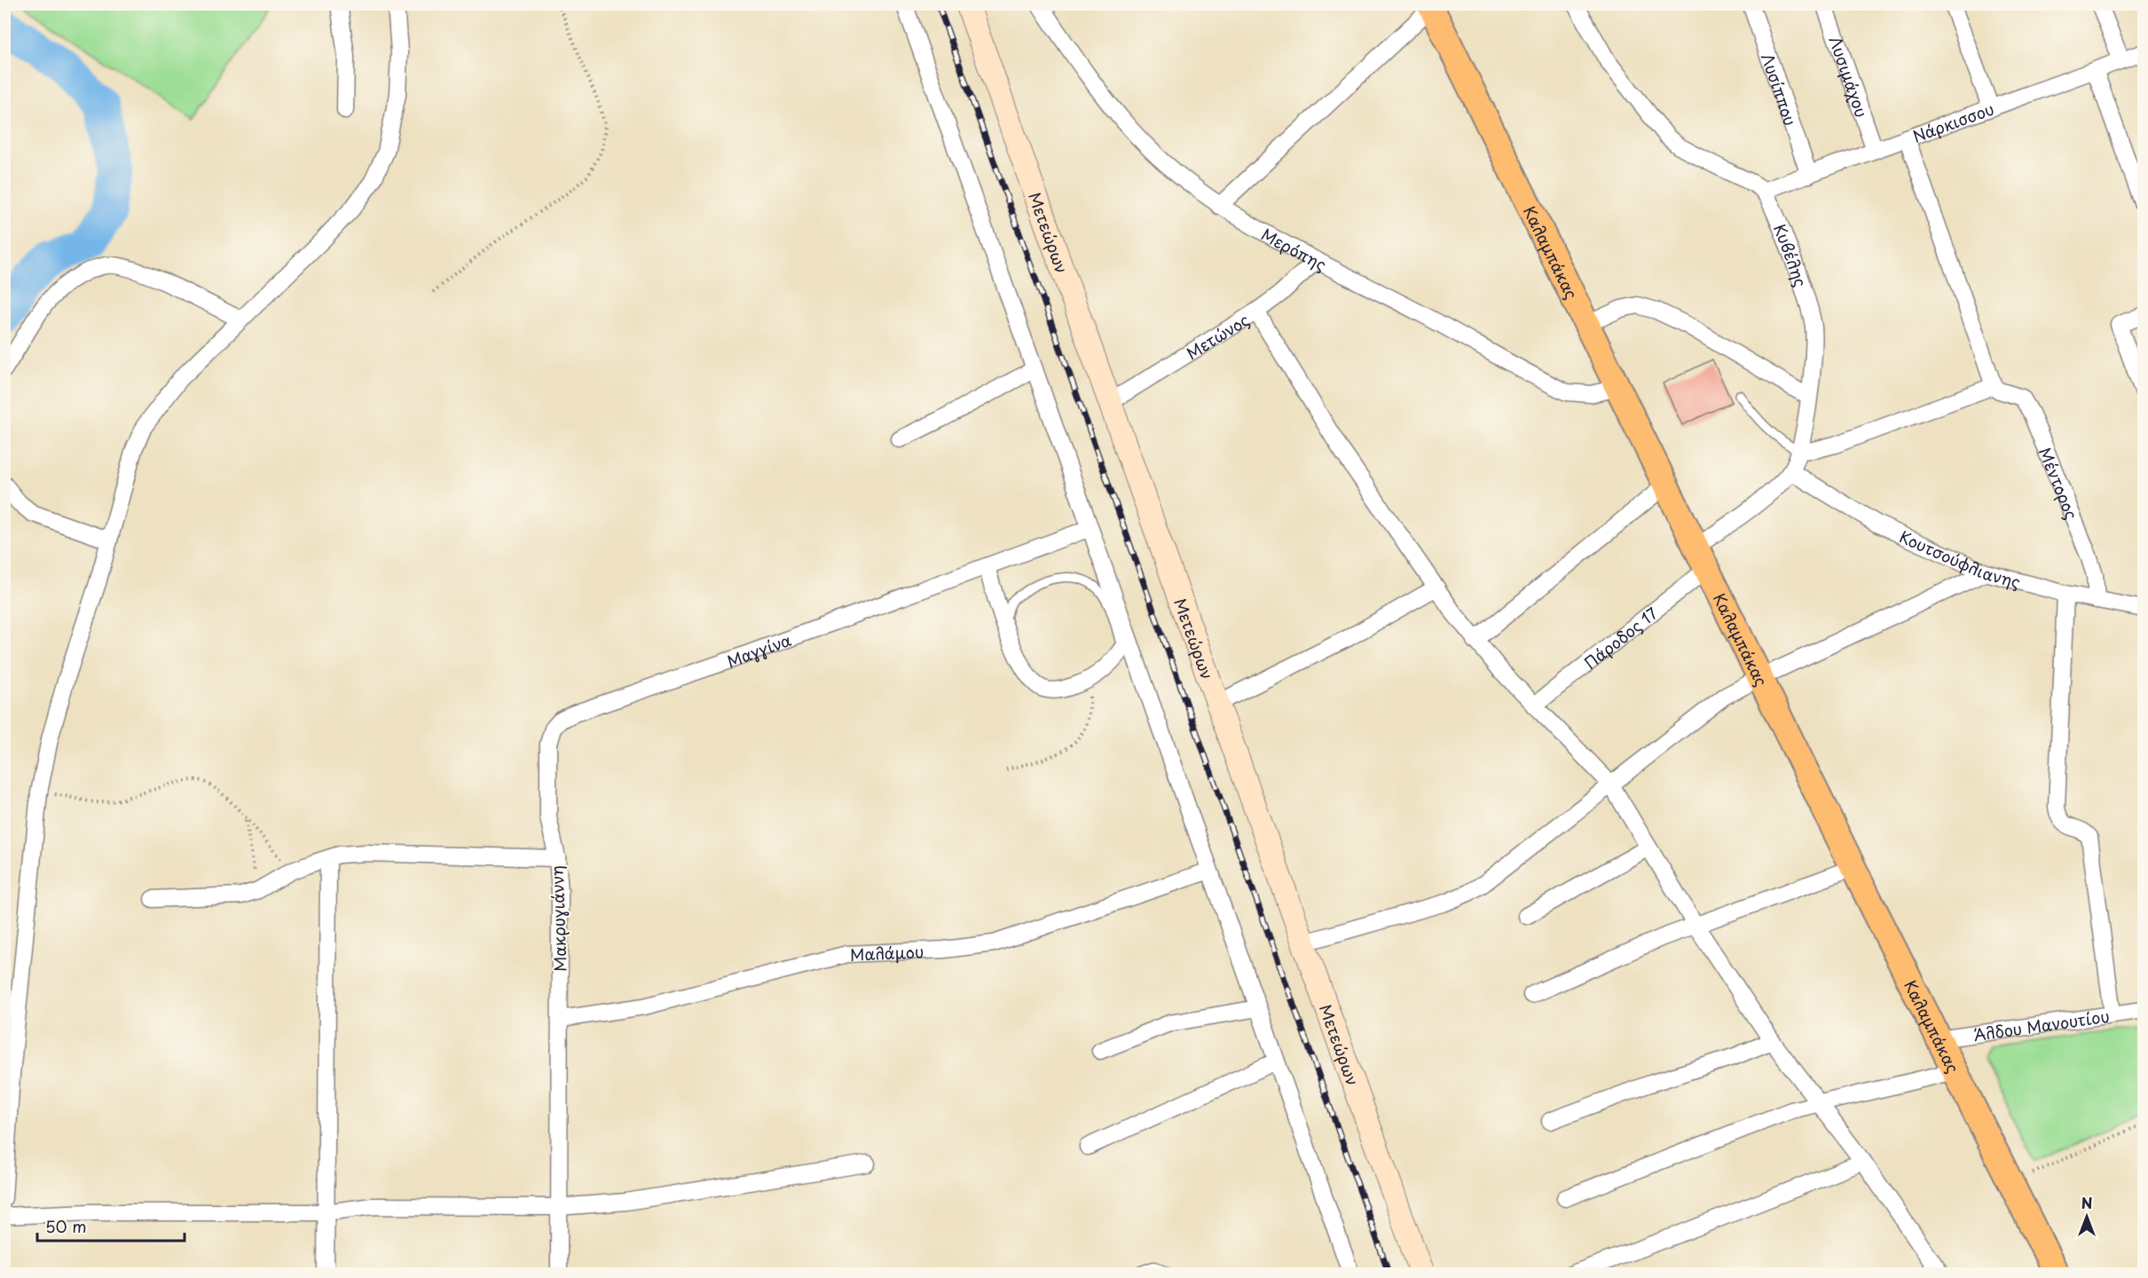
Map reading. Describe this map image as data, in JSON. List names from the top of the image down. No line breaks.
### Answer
{"streets":{"main road":["Καλαμπάκας"],"street":["Λυσιμάχου","Λυσίππου","Νάρκισσου","Μετεώρων","Μερόπης","Κυβέλης","Μετώνος","Μέντορος","Κουτσούφλιανης","Πάροδος 17","Μαγγίνα","Μακρυγιάννη","Μαλάμου","Άλδου Μανουτίου"]},"crossings":[["Λυσιμάχου","Νάρκισσου"],["Λυσίππου","Νάρκισσου"],["Νάρκισσου","Κυβέλης"],["Μετεώρων","Μετώνος"],["Μερόπης","Καλαμπάκας"],["Μερόπης","Μετώνος"],["Καλαμπάκας","Κυβέλης"],["Καλαμπάκας","Πάροδος 17"],["Καλαμπάκας","Άλδου Μανουτίου"],["Κυβέλης","Κουτσούφλιανης"],["Μέντορος","Κουτσούφλιανης"],["Μαγγίνα","Μακρυγιάννη"],["Μακρυγιάννη","Μαλάμου"]],"scale_bar":"50 m","north":"top"}
